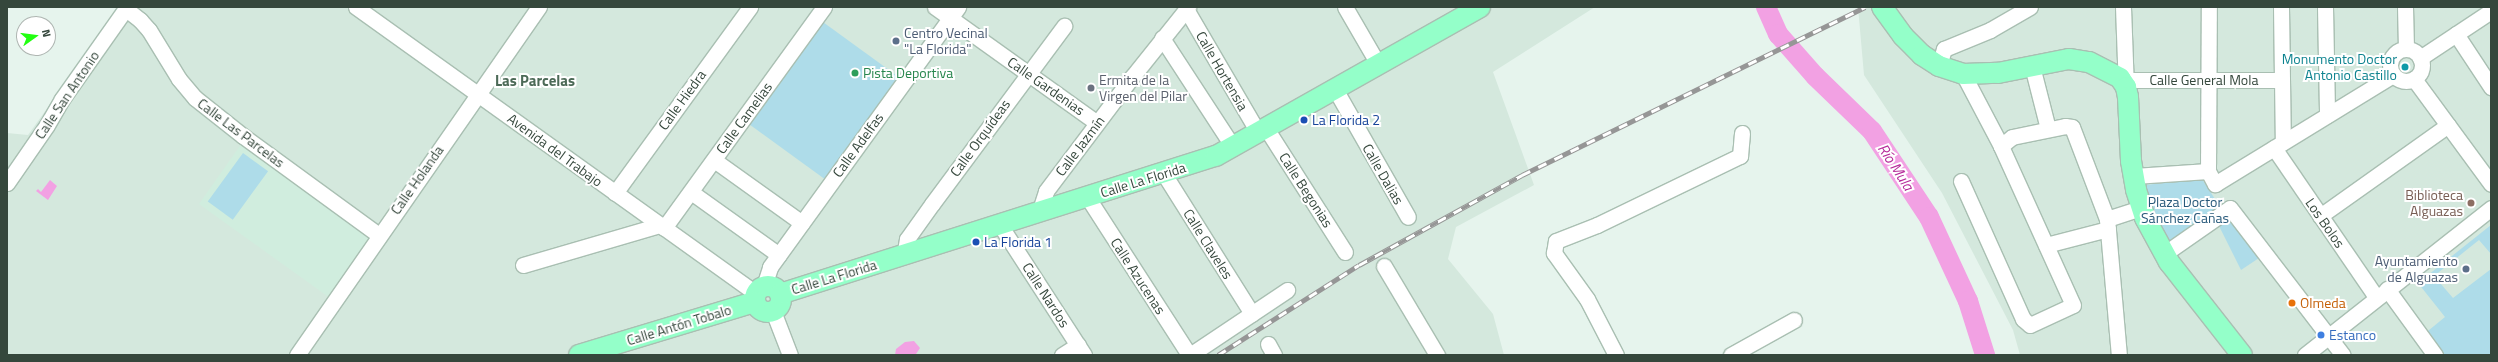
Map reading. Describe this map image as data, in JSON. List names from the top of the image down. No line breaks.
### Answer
{"streets":{"main road":["Calle La Florida","Calle Antón Tobalo"],"street":["Calle Hortensia","Calle General Mola","Calle Gardenias","Calle San Antonio","Calle Hiedra","Calle Camelias","Calle Las Parcelas","Calle Orquídeas","Calle Adelfas","Calle Jazmín","Avenida del Trabajo","Calle Dalias","Calle Holanda","Calle Begonias","Los Bolos","Calle Claveles","Calle Azucenas","Calle Nardos"]},"crossings":[["Calle Hortensia","Calle Jazmín"],["Calle Hortensia","Calle La Florida"],["Calle Hortensia","Calle Begonias"],["Calle Gardenias","Calle Orquídeas"],["Calle Gardenias","Calle Adelfas"],["Calle Gardenias","Calle Jazmín"],["Calle San Antonio","Calle Las Parcelas"],["Calle Hiedra","Avenida del Trabajo"],["Calle Camelias","Avenida del Trabajo"],["Calle Las Parcelas","Calle Holanda"],["Calle Orquídeas","Calle La Florida"],["Calle Adelfas","Avenida del Trabajo"],["Calle Adelfas","Calle La Florida"],["Calle Adelfas","Calle Antón Tobalo"],["Calle Jazmín","Calle La Florida"],["Avenida del Trabajo","Calle Holanda"],["Avenida del Trabajo","Calle La Florida"],["Avenida del Trabajo","Calle Antón Tobalo"],["Calle Dalias","Calle La Florida"],["Calle La Florida","Calle Begonias"],["Calle La Florida","Calle Claveles"],["Calle La Florida","Calle Azucenas"],["Calle La Florida","Calle Nardos"],["Calle La Florida","Calle Antón Tobalo"]],"districts":["Las Parcelas"],"water":["Río Mula"],"parks":["Plaza Doctor Sánchez Cañas"],"places":["Centro Vecinal \"La Florida\"","Monumento Doctor Antonio Castillo","Pista Deportiva","Ermita de la Virgen del Pilar","La Florida 2","Biblioteca Alguazas","La Florida 1","Ayuntamiento de Alguazas","Olmeda","Estanco"],"north":"right"}
